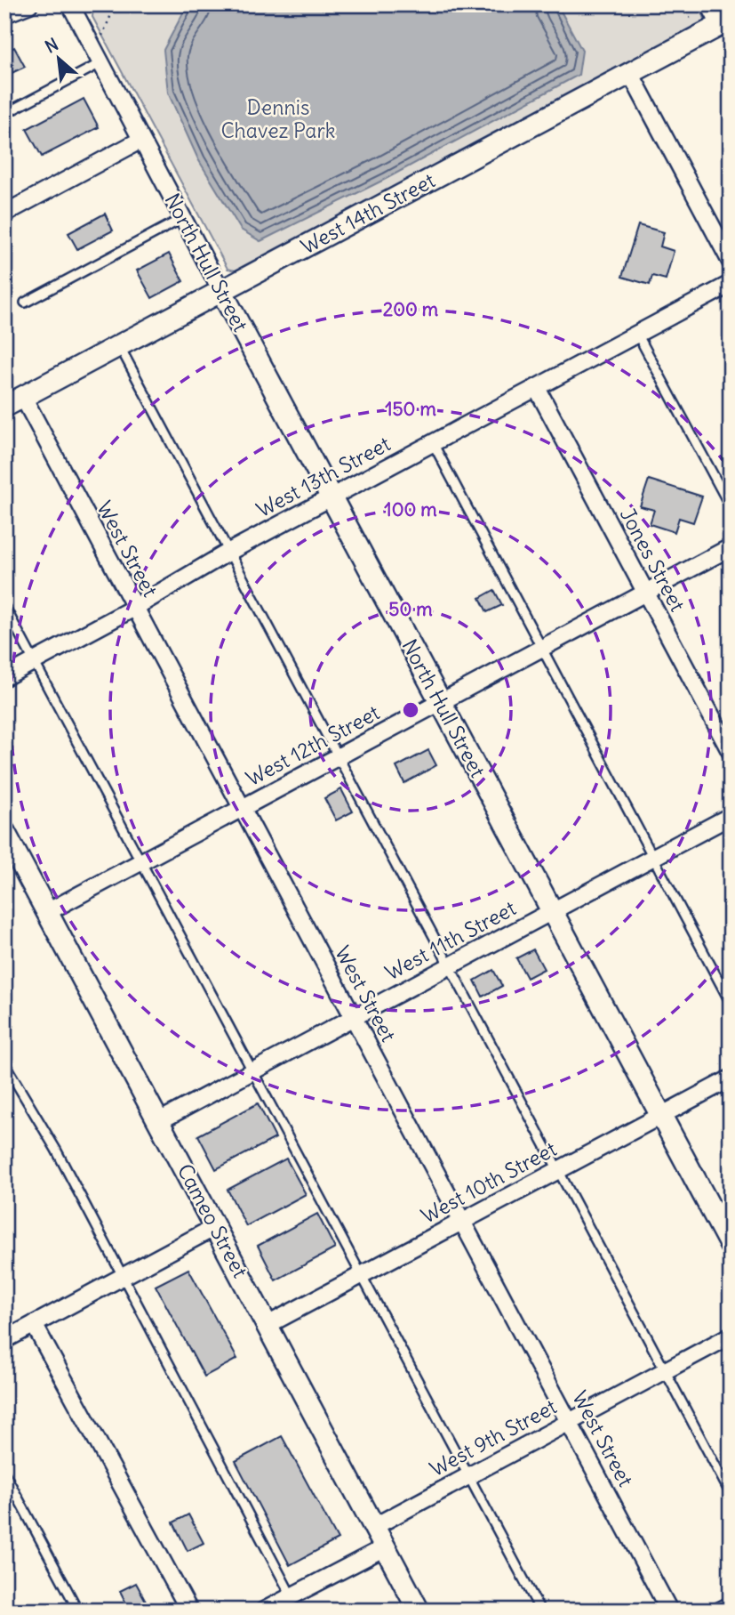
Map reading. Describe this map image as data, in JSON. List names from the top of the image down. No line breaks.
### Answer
{"streets":{"street":["West 14th Street","North Hull Street","West 13th Street","West Street","Jones Street","West 12th Street","West 11th Street","West 10th Street","Cameo Street","West 9th Street"]},"crossings":[["West 14th Street","North Hull Street"],["West 14th Street","West Street"],["North Hull Street","West 13th Street"],["North Hull Street","West 12th Street"],["North Hull Street","West 11th Street"],["North Hull Street","West 10th Street"],["West 13th Street","West Street"],["West 13th Street","Jones Street"],["West Street","West 12th Street"],["West Street","West 11th Street"],["West Street","West 10th Street"],["West Street","West 9th Street"],["Jones Street","West 12th Street"],["West 12th Street","Cameo Street"],["West 11th Street","Cameo Street"],["West 10th Street","Cameo Street"],["Cameo Street","West 9th Street"]],"parks":["Dennis Chavez Park"],"north":"top left","rings":["200 m","150 m","100 m","50 m"]}
